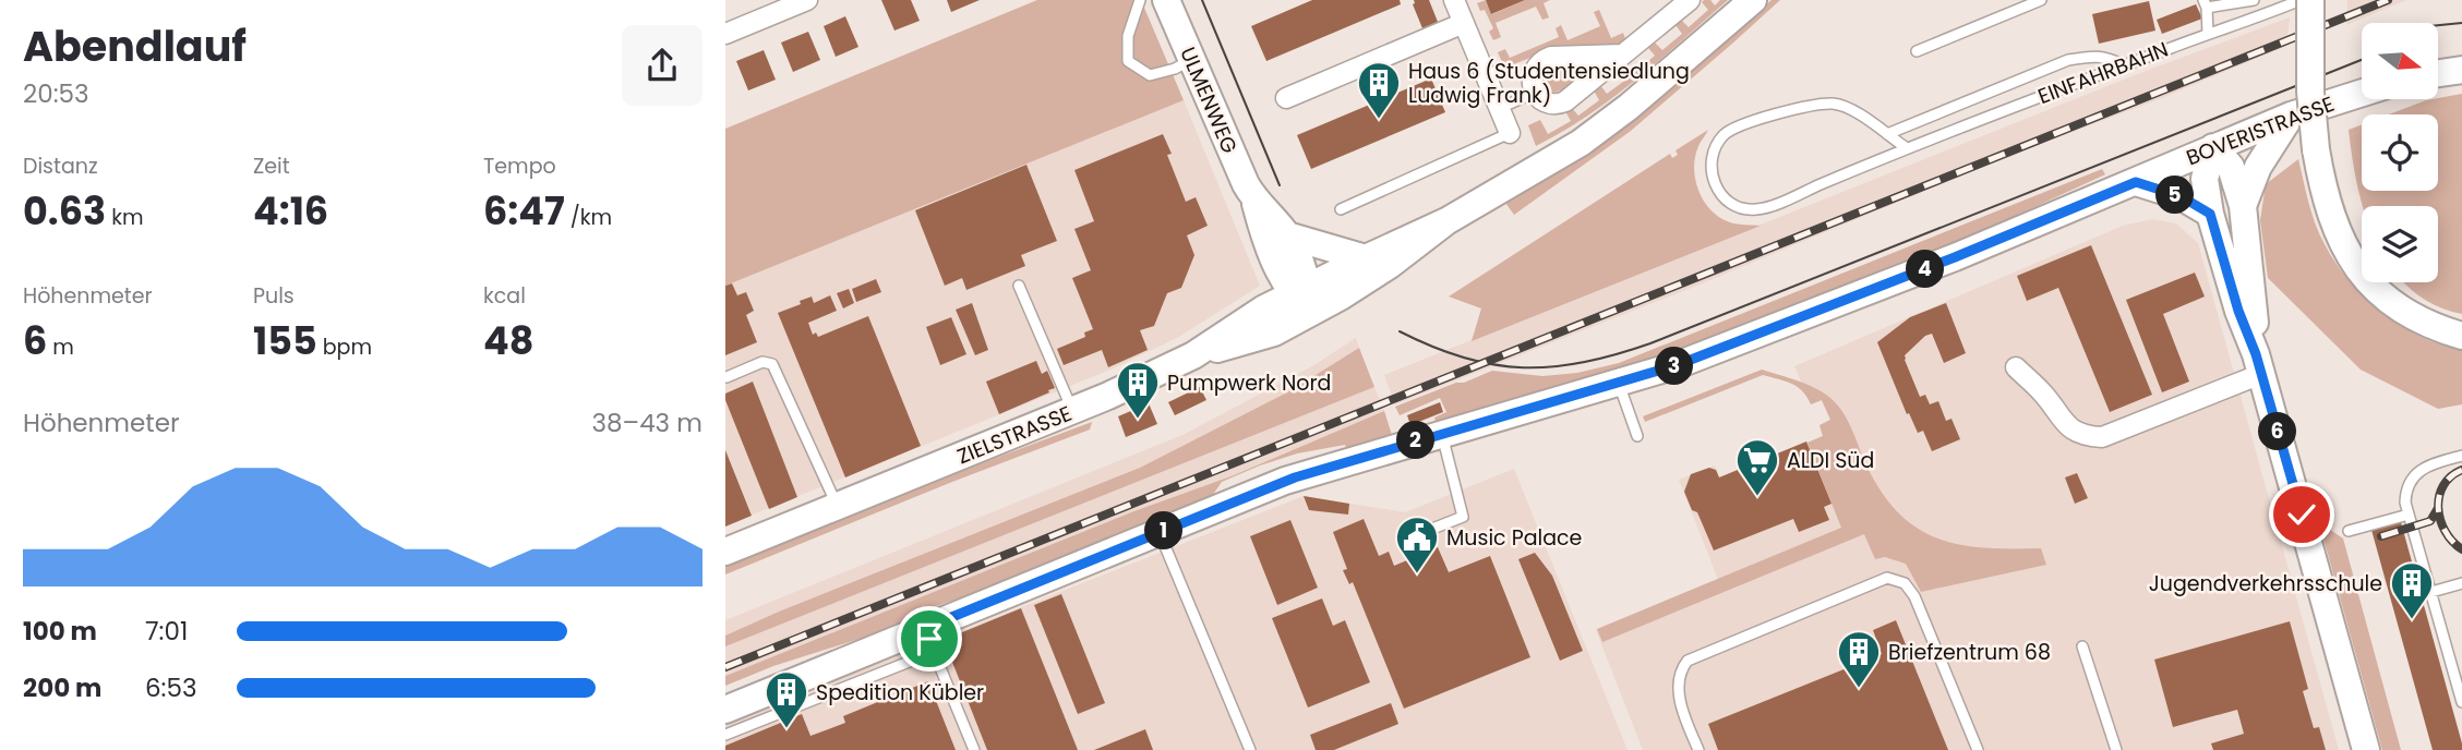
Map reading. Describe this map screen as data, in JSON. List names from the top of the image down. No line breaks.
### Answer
{"streets":{"main road":["ULMENWEG","BOVERISTRASSE","ZIELSTRASSE"],"lane":["EINFAHRBAHN"]},"crossings":[["ULMENWEG","ZIELSTRASSE"]],"places":{"building":["Haus 6 (Studentensiedlung Ludwig Frank)","Pumpwerk Nord","Jugendverkehrsschule","Briefzentrum 68","Spedition Kübler"],"supermarket":["ALDI Süd"],"public building":["Music Palace"]},"north":"right","page":{"heading":["Abendlauf","20:53"],"stats":[["Distanz","0.63 km"],["Zeit","4:16"],["Tempo","6:47 /km"],["Höhenmeter","6 m"],["Puls","155 bpm"],["kcal","48"]],"pins":["5","4","3","6","2","1"],"chart":["Höhenmeter","38–43 m"],"list":[{"name":"100 m","note":"7:01"},{"name":"200 m","note":"6:53"}]}}
